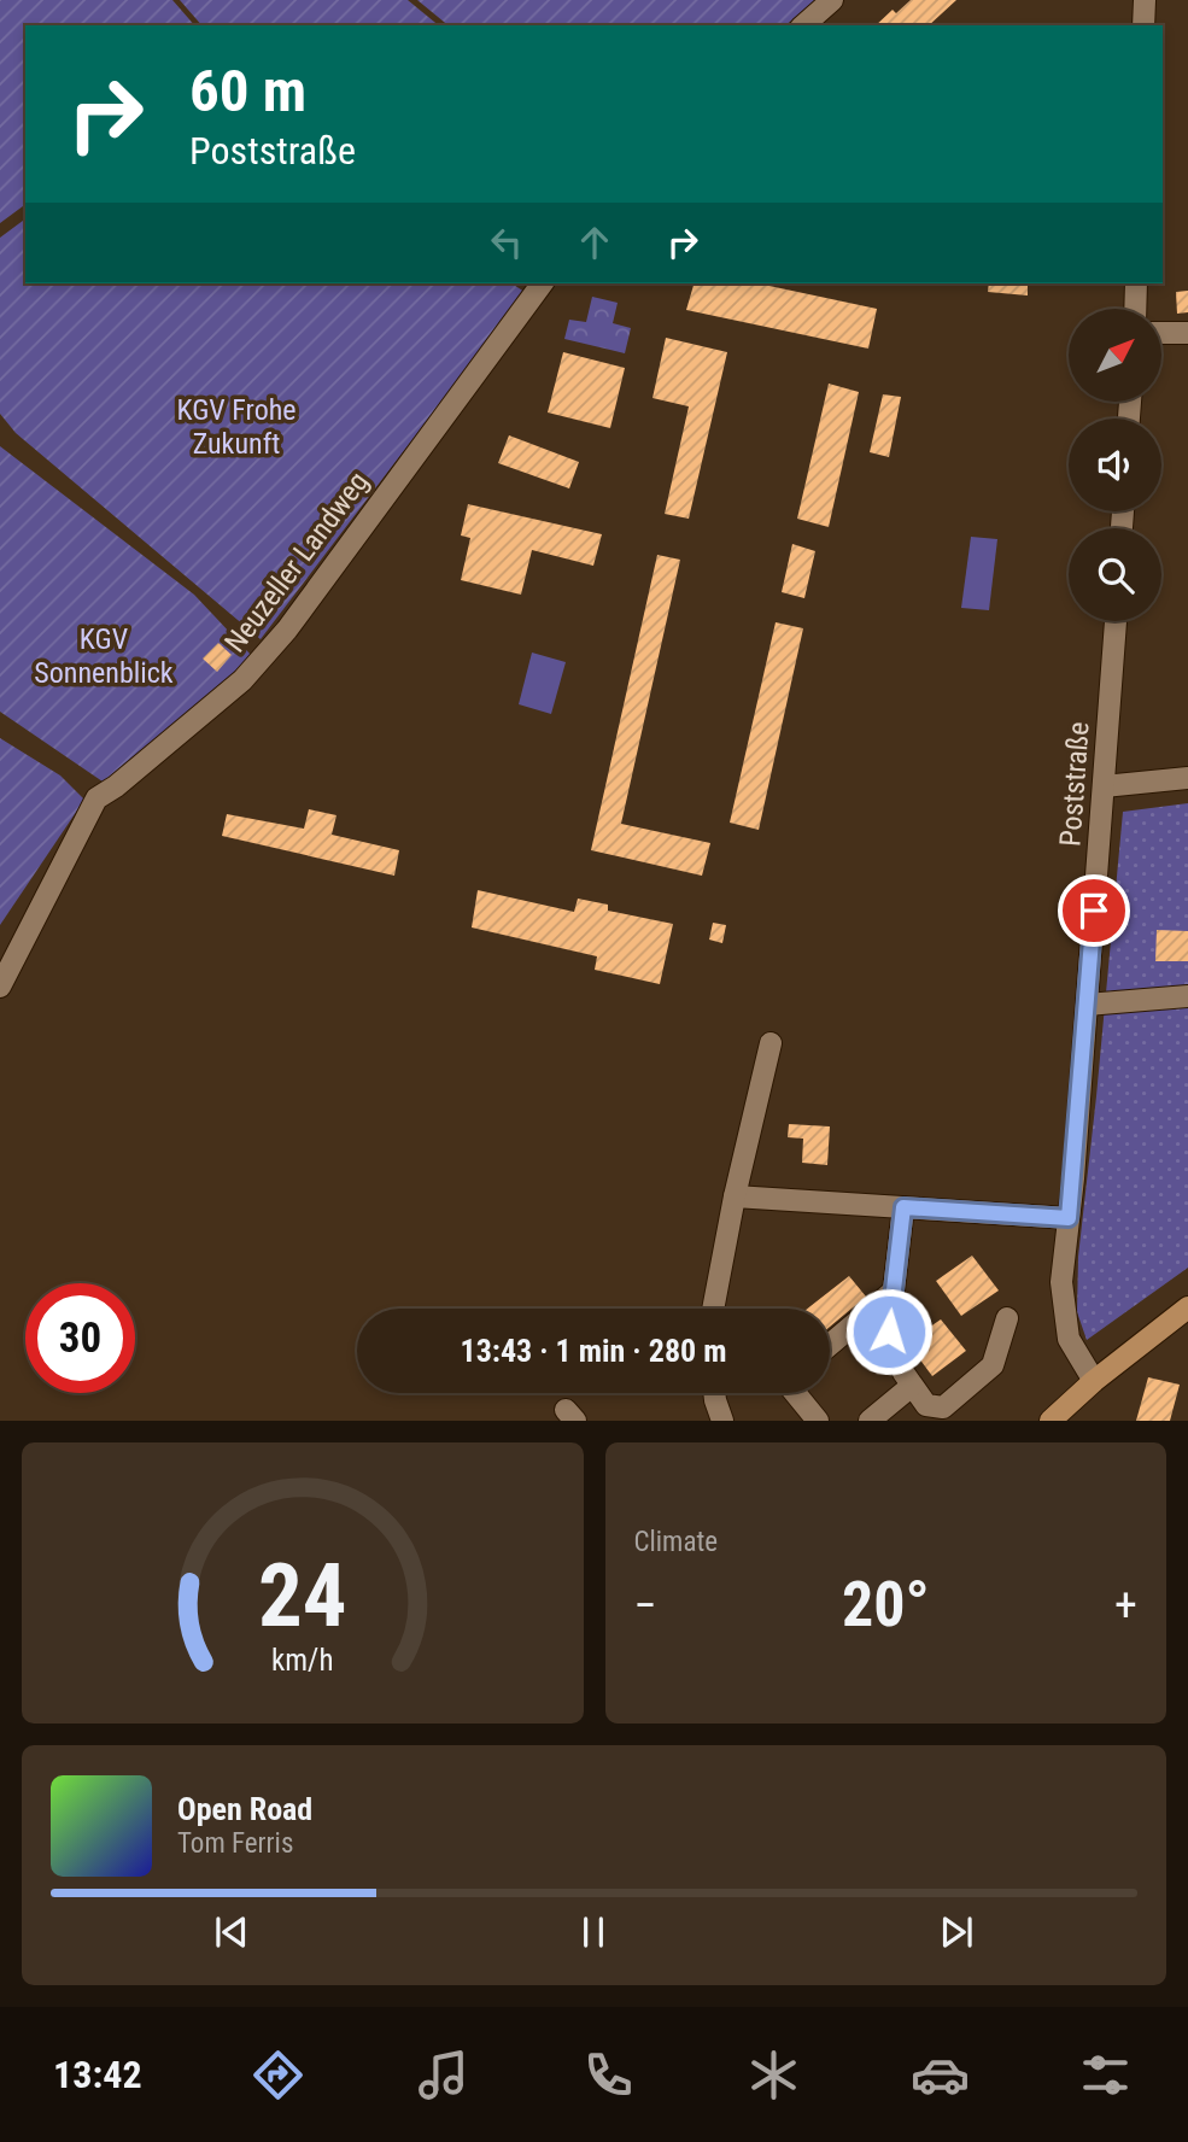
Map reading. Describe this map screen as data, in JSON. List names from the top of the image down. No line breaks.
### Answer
{"streets":{"street":["Neuzeller Landweg","Poststraße"]},"parks":["KGV Frohe Zukunft","KGV Sonnenblick"],"north":"top right","page":{"turn":["60 m","Poststraße"],"limit":"30","trip":"13:43 · 1 min · 280 m","tile":"Climate","heat":["−","20°","+"],"song":["Open Road","Tom Ferris"],"tabs":"13:42","gauge":["24","km/h"]}}
